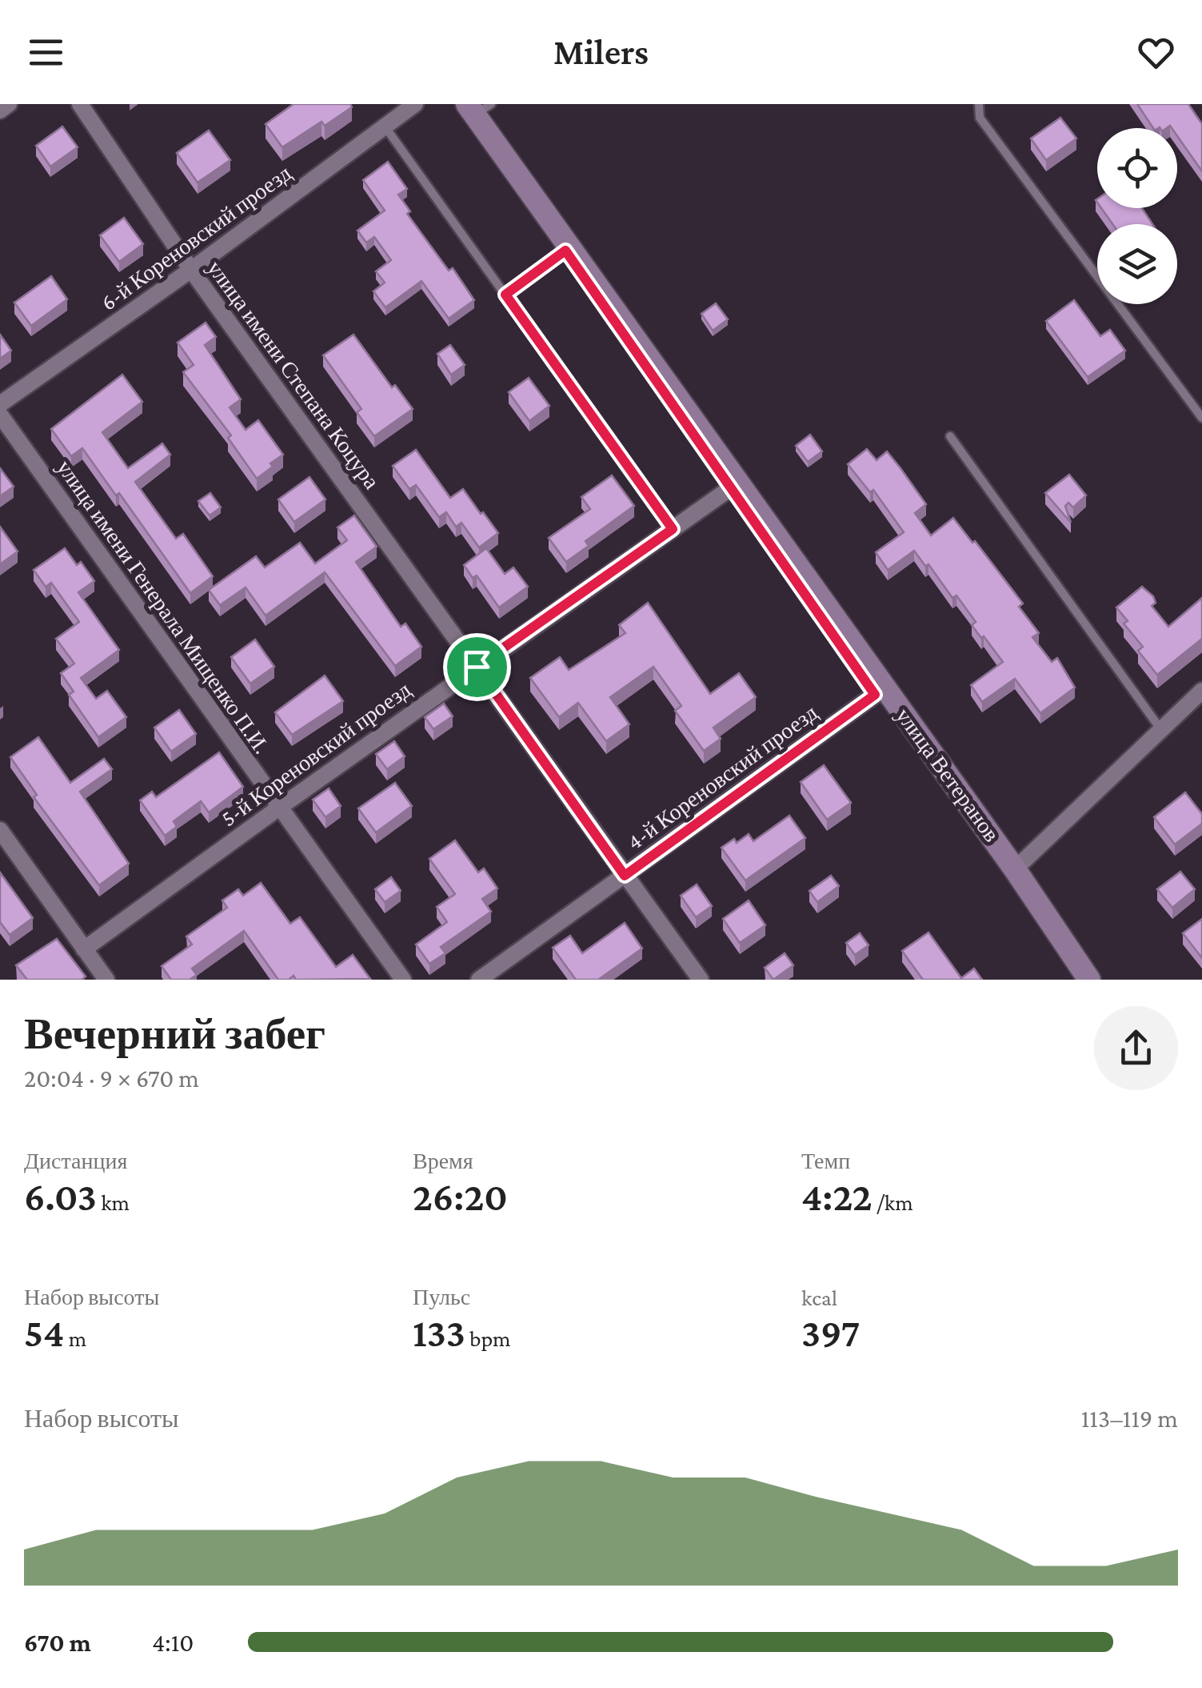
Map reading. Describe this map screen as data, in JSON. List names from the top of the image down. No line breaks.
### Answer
{"streets":{"street":["6-й Кореновский проезд","улица имени Степана Коцура","улица имени Генерала Мищенко П.И.","5-й Кореновский проезд","улица Ветеранов","4-й Кореновский проезд"]},"crossings":[["6-й Кореновский проезд","улица имени Степана Коцура"],["улица имени Степана Коцура","5-й Кореновский проезд"],["улица имени Степана Коцура","4-й Кореновский проезд"],["улица имени Генерала Мищенко П.И.","5-й Кореновский проезд"],["5-й Кореновский проезд","улица Ветеранов"],["улица Ветеранов","4-й Кореновский проезд"]],"page":{"header":"Milers","heading":["Вечерний забег","20:04 · 9 × 670 m"],"stats":[["Дистанция","6.03 km"],["Время","26:20"],["Темп","4:22 /km"],["Набор высоты","54 m"],["Пульс","133 bpm"],["kcal","397"]],"chart":["Набор высоты","113–119 m"],"list":[{"name":"670 m","note":"4:10"}]}}
